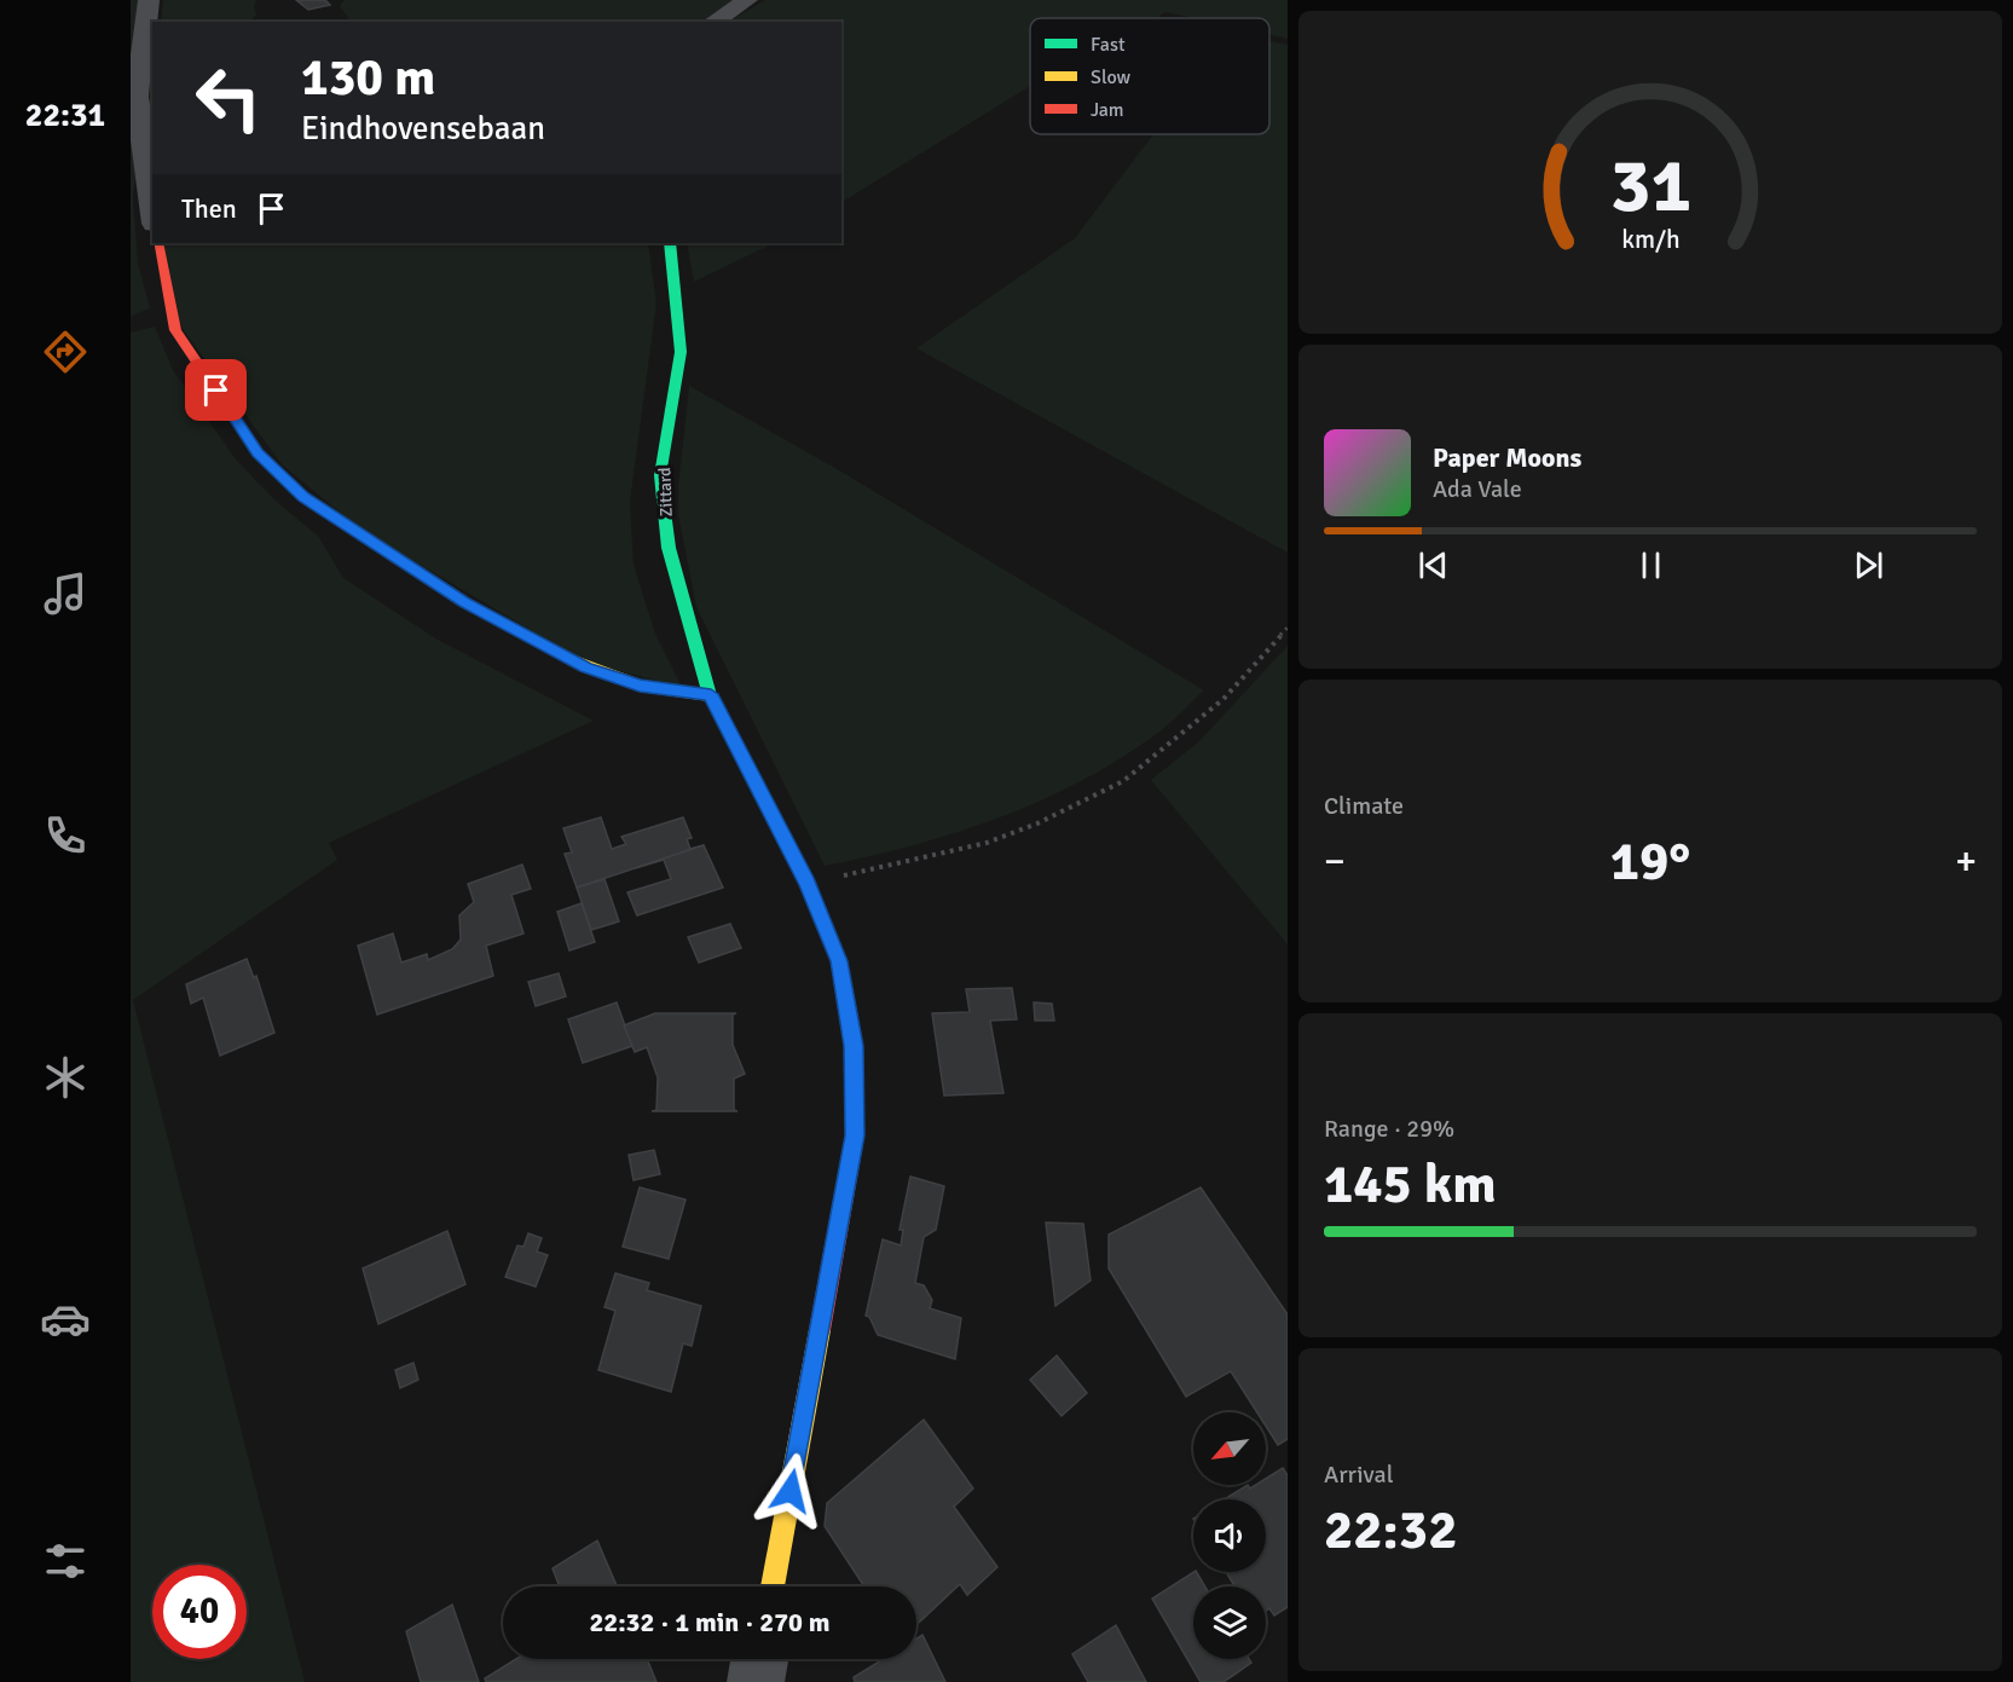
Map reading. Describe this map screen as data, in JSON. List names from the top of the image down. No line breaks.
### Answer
{"streets":{"street":["Zittard"]},"legend":["Fast","Slow","Jam"],"north":"bottom left","page":{"tabs":"22:31","turn":["130 m","Eindhovensebaan"],"then":"Then","song":["Paper Moons","Ada Vale"],"tile":["Climate",["Range · 29%","145 km"],["Arrival","22:32"]],"heat":["−","19°","+"],"limit":"40","trip":"22:32 · 1 min · 270 m","gauge":["31","km/h"]}}
